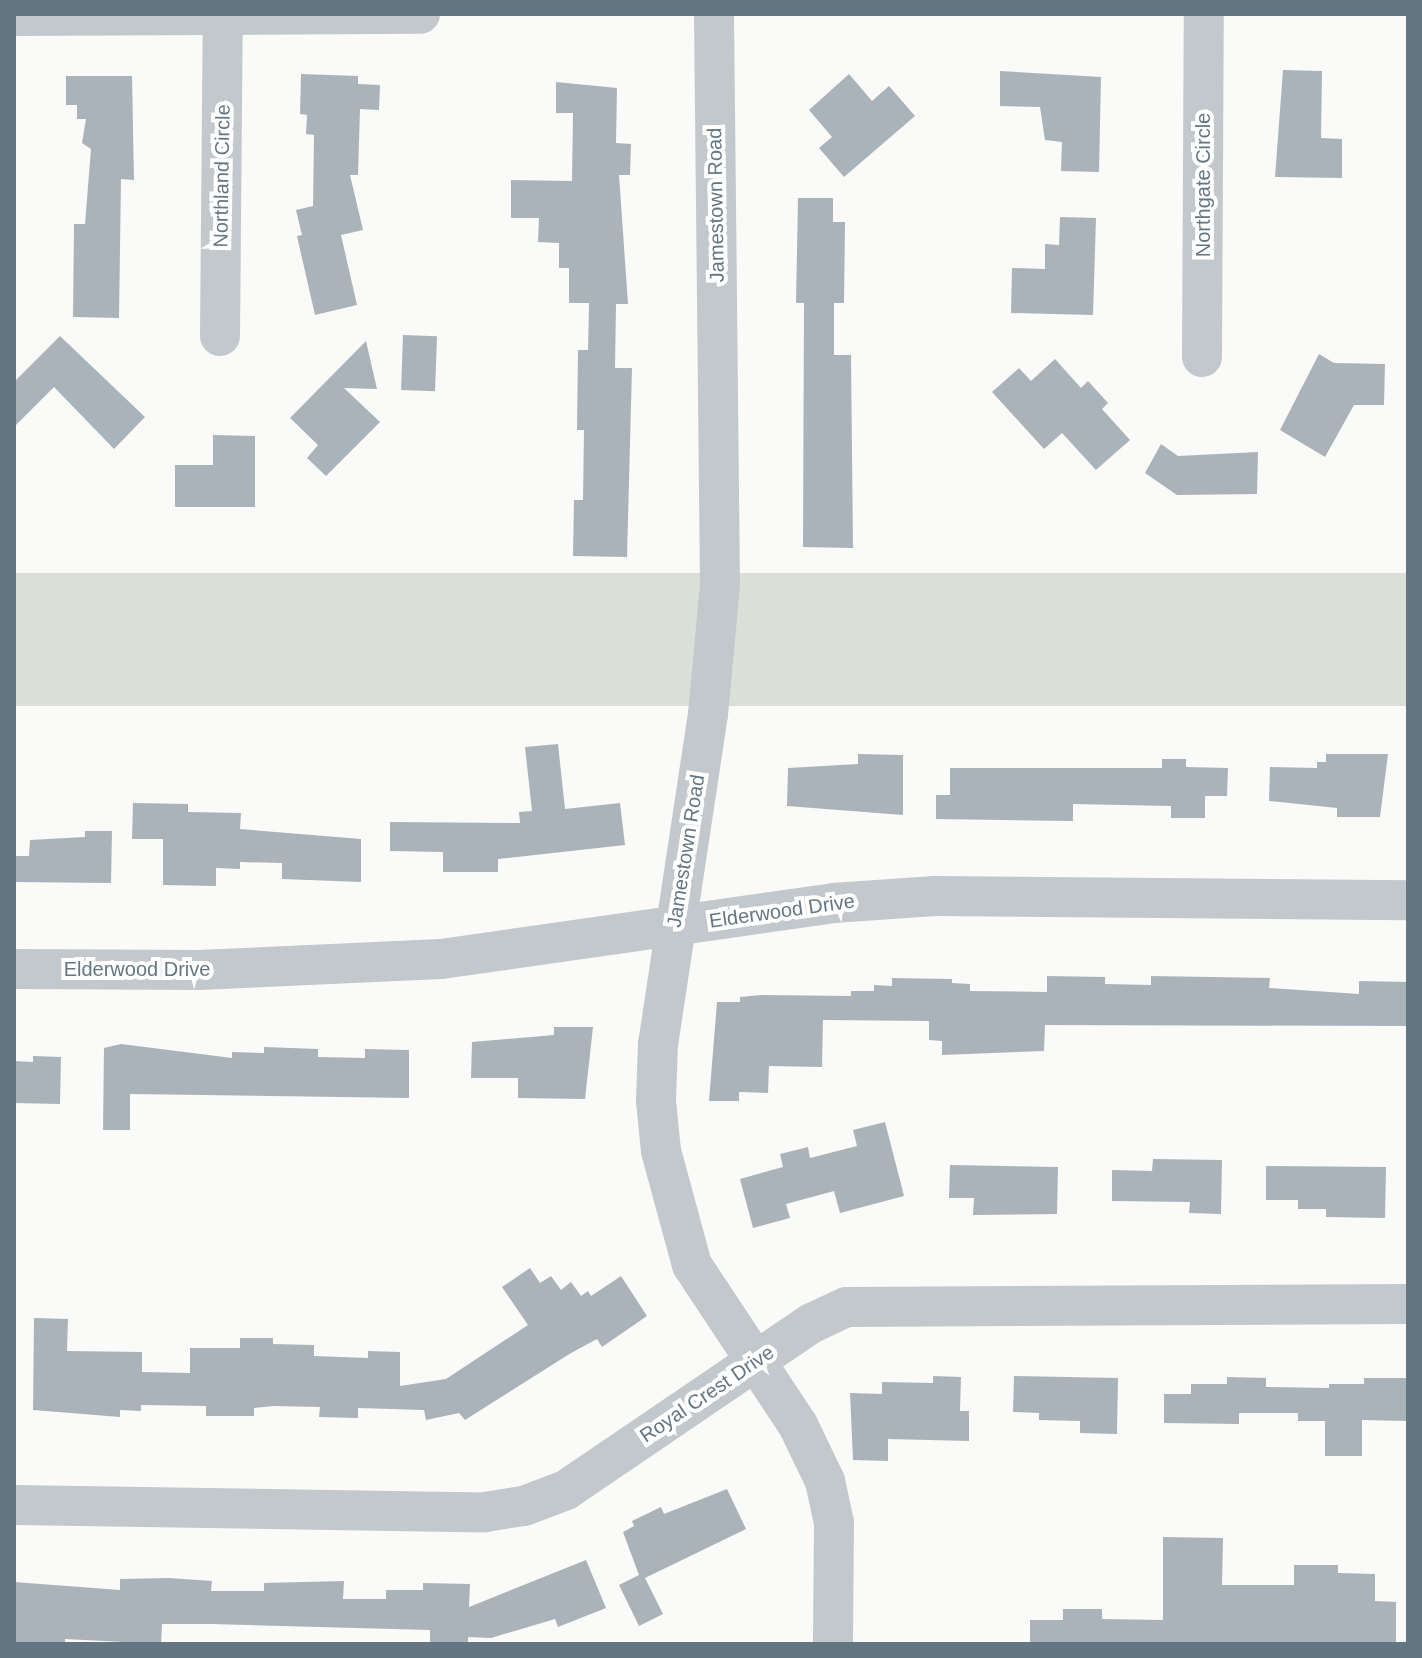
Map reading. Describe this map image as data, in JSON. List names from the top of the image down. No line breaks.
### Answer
{"streets":{"street":["Northland Circle","Northgate Circle","Jamestown Road","Elderwood Drive","Royal Crest Drive"]},"crossings":[["Jamestown Road","Elderwood Drive"],["Jamestown Road","Royal Crest Drive"]]}
